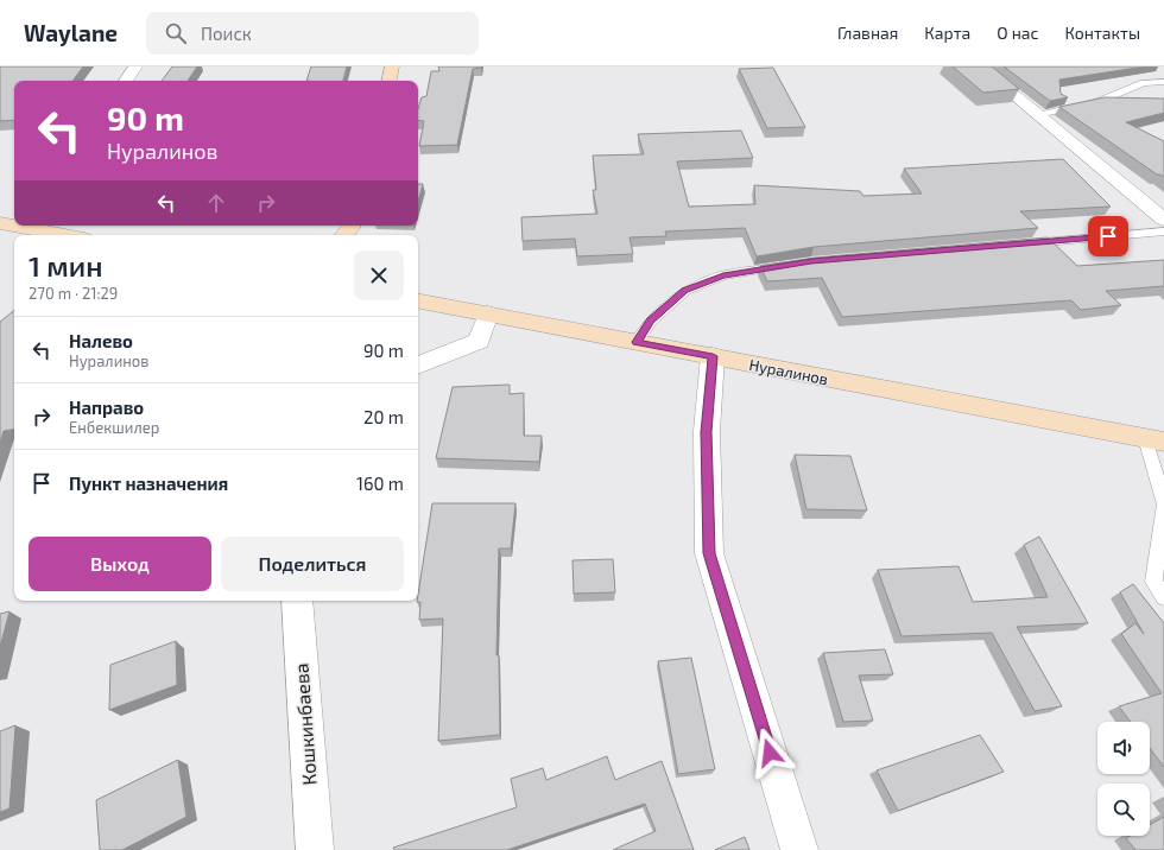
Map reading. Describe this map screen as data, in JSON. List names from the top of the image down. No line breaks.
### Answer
{"streets":{"main road":["Нуралинов"],"street":["Кошкинбаева"]},"page":{"header":"Waylane","search":"Поиск","nav":["Главная","Карта","О нас","Контакты"],"turn":["90 m","Нуралинов"],"heading":["1 мин","270 m · 21:29"],"list":[{"name":"Налево","note":"Нуралинов","value":"90 m"},{"name":"Направо","note":"Енбекшилер","value":"20 m"},{"name":"Пункт назначения","value":"160 m"}],"buttons":["Выход","Поделиться"]}}
